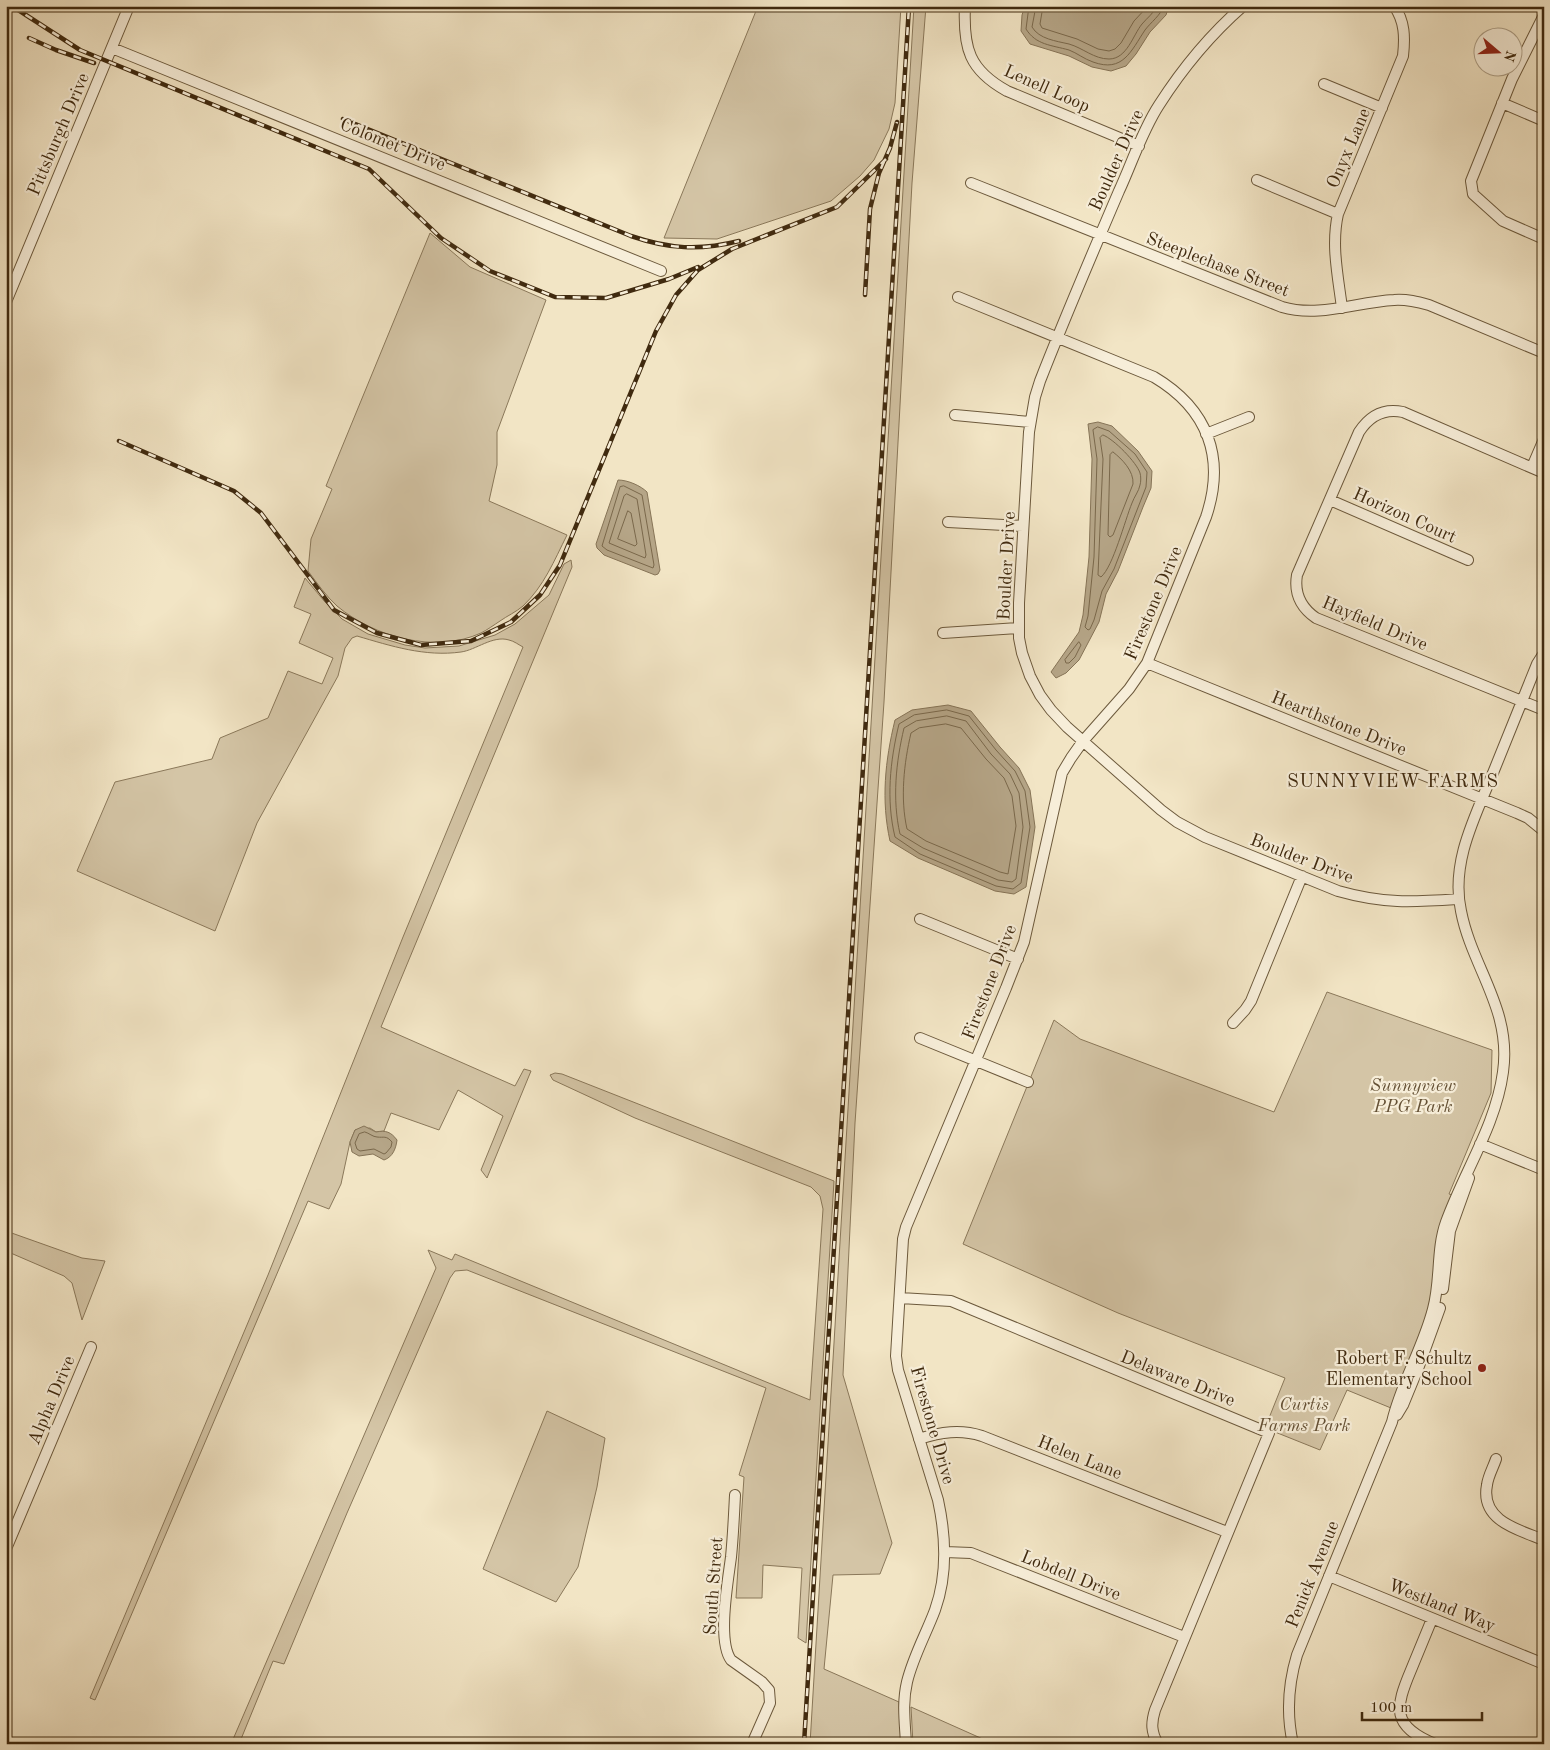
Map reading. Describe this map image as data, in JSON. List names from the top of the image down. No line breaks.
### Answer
{"streets":{"street":["Lenell Loop","Pittsburgh Drive","Colomet Drive","Onyx Lane","Boulder Drive","Steeplechase Street","Horizon Court","Firestone Drive","Hayfield Drive","Hearthstone Drive","Delaware Drive","Alpha Drive","Helen Lane","Penick Avenue","Lobdell Drive","South Street","Westland Way"]},"crossings":[["Lenell Loop","Boulder Drive"],["Pittsburgh Drive","Colomet Drive"],["Onyx Lane","Steeplechase Street"],["Boulder Drive","Steeplechase Street"],["Boulder Drive","Firestone Drive"],["Boulder Drive","Penick Avenue"],["Horizon Court","Hayfield Drive"],["Firestone Drive","Hearthstone Drive"],["Firestone Drive","Delaware Drive"],["Firestone Drive","Helen Lane"],["Firestone Drive","Lobdell Drive"],["Hayfield Drive","Penick Avenue"],["Hearthstone Drive","Penick Avenue"],["Delaware Drive","Helen Lane"],["Delaware Drive","Lobdell Drive"],["Penick Avenue","Westland Way"]],"districts":["SUNNYVIEW FARMS"],"parks":["Sunnyview PPG Park","Curtis Farms Park"],"places":["Robert F. Schultz Elementary School"],"scale_bar":"100 m","north":"right"}
